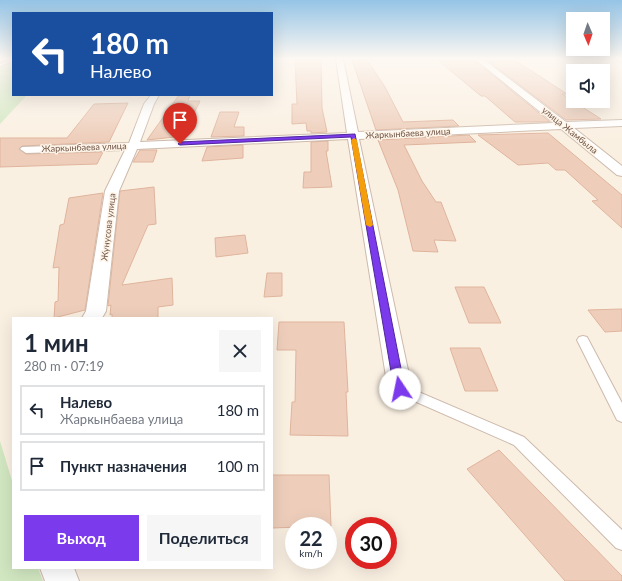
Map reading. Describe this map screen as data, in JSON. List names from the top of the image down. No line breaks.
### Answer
{"streets":{"street":["улица Жамбыла","Жаркынбаева улица","Жунусова улица"]},"crossings":[["улица Жамбыла","Жаркынбаева улица"],["Жаркынбаева улица","Жунусова улица"]],"north":"bottom","page":{"turn":["180 m","Налево"],"heading":["1 мин","280 m · 07:19"],"list":[{"name":"Налево","note":"Жаркынбаева улица","value":"180 m"},{"name":"Пункт назначения","value":"100 m"}],"buttons":["Выход","Поделиться"],"speed":"22 km/h","limit":"30"}}
